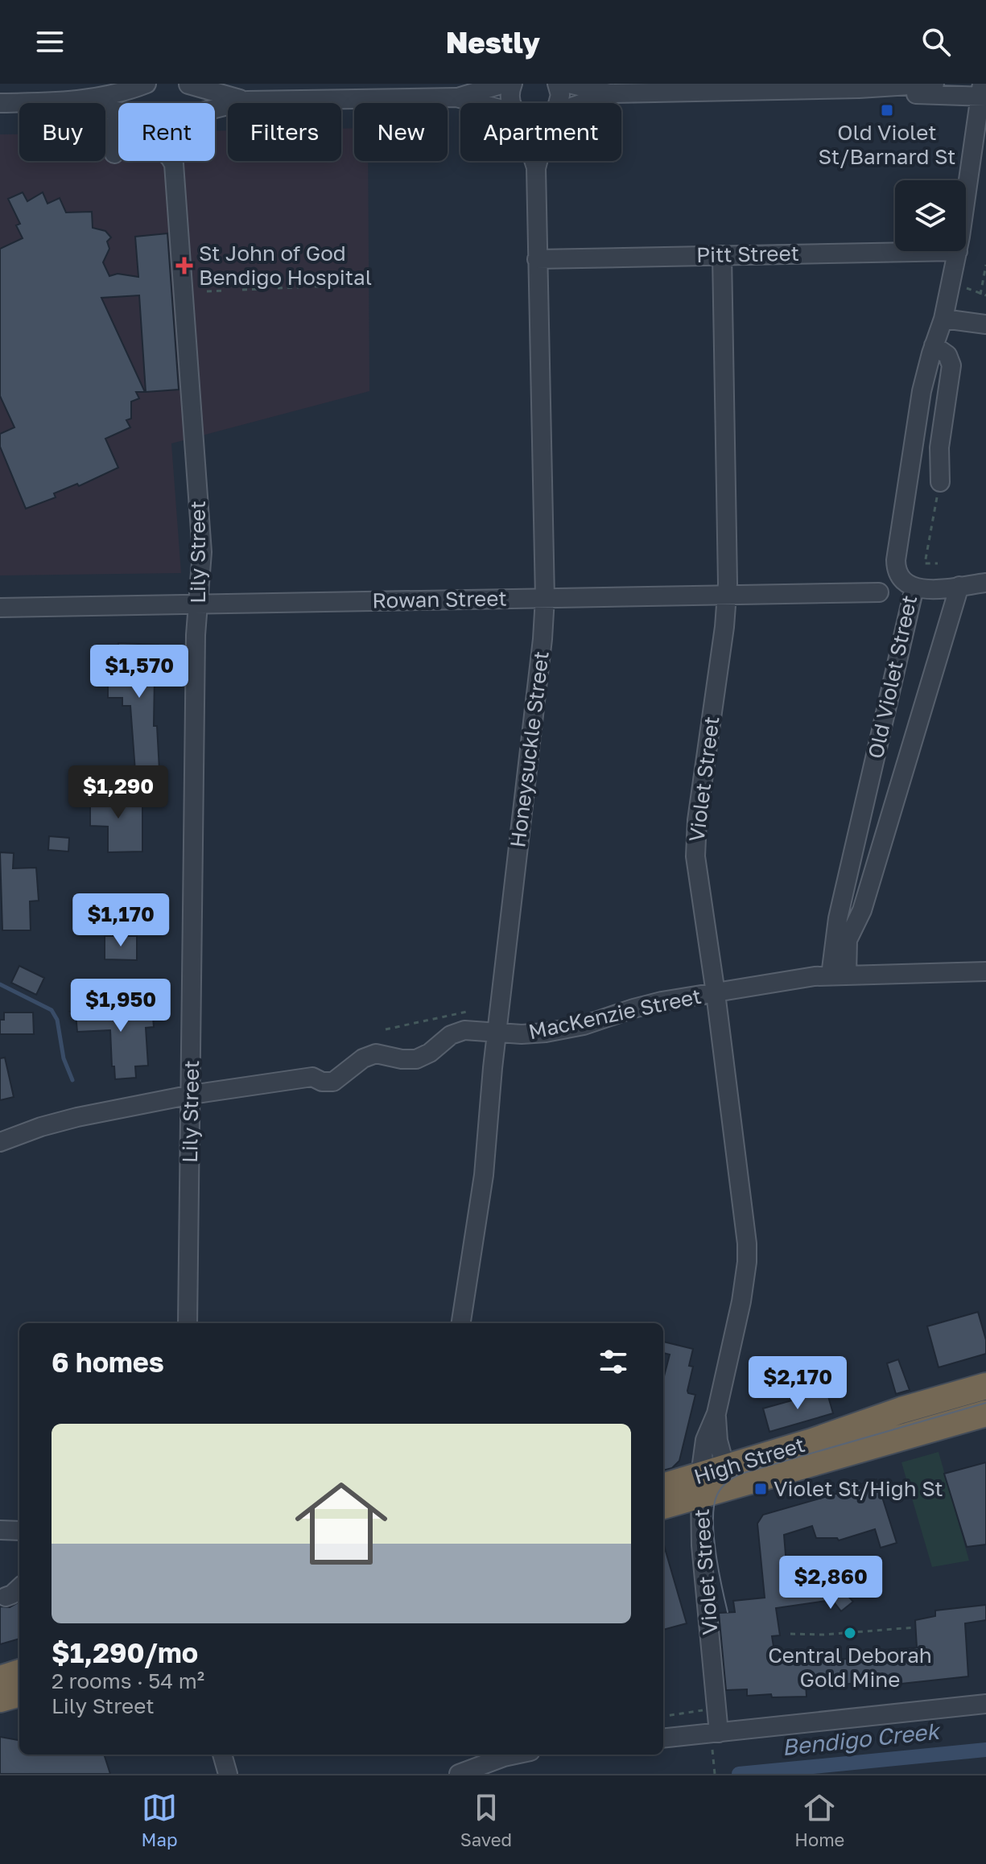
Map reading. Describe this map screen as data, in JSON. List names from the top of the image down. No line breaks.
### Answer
{"streets":{"highway":["High Street"],"street":["Pitt Street","Lily Street","Rowan Street","Old Violet Street","Honeysuckle Street","Violet Street","MacKenzie Street"]},"crossings":[["Pitt Street","Old Violet Street"],["Pitt Street","Honeysuckle Street"],["Pitt Street","Violet Street"],["Lily Street","Rowan Street"],["Lily Street","MacKenzie Street"],["Rowan Street","Honeysuckle Street"],["Rowan Street","Violet Street"],["Old Violet Street","MacKenzie Street"],["Honeysuckle Street","MacKenzie Street"],["Violet Street","MacKenzie Street"],["Violet Street","High Street"]],"water":["Bendigo Creek"],"places":{"transit":["Old Violet St/Barnard St","Violet St/High St"],"health":["St John of God Bendigo Hospital"],"other":["Central Deborah Gold Mine"]},"page":{"header":"Nestly","chip":["Buy","Rent","Filters","New","Apartment"],"price":["$1,570","$1,290","$1,170","$1,950","$2,170","$2,860"],"heading":"6 homes","list":[{"name":"$1,290/mo","note":"2 rooms · 54 m² · Lily Street"}],"tabs":["Map","Saved","Home"]}}
